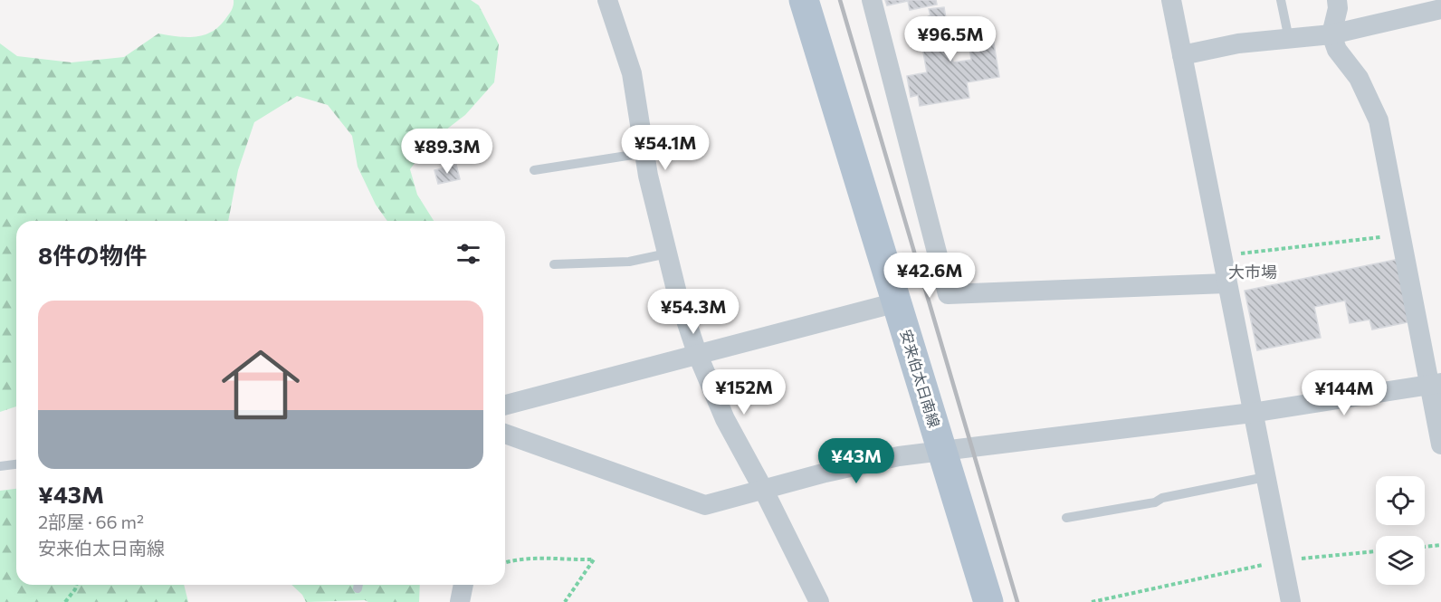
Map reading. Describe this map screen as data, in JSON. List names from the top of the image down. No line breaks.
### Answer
{"streets":{"main road":["安来伯太日南線"]},"districts":["大市場"],"page":{"price":["¥96.5M","¥54.1M","¥89.3M","¥42.6M","¥54.3M","¥152M","¥144M","¥43M"],"heading":"8件の物件","list":[{"name":"¥43M","note":"2部屋 · 66 m² · 安来伯太日南線"}]}}
